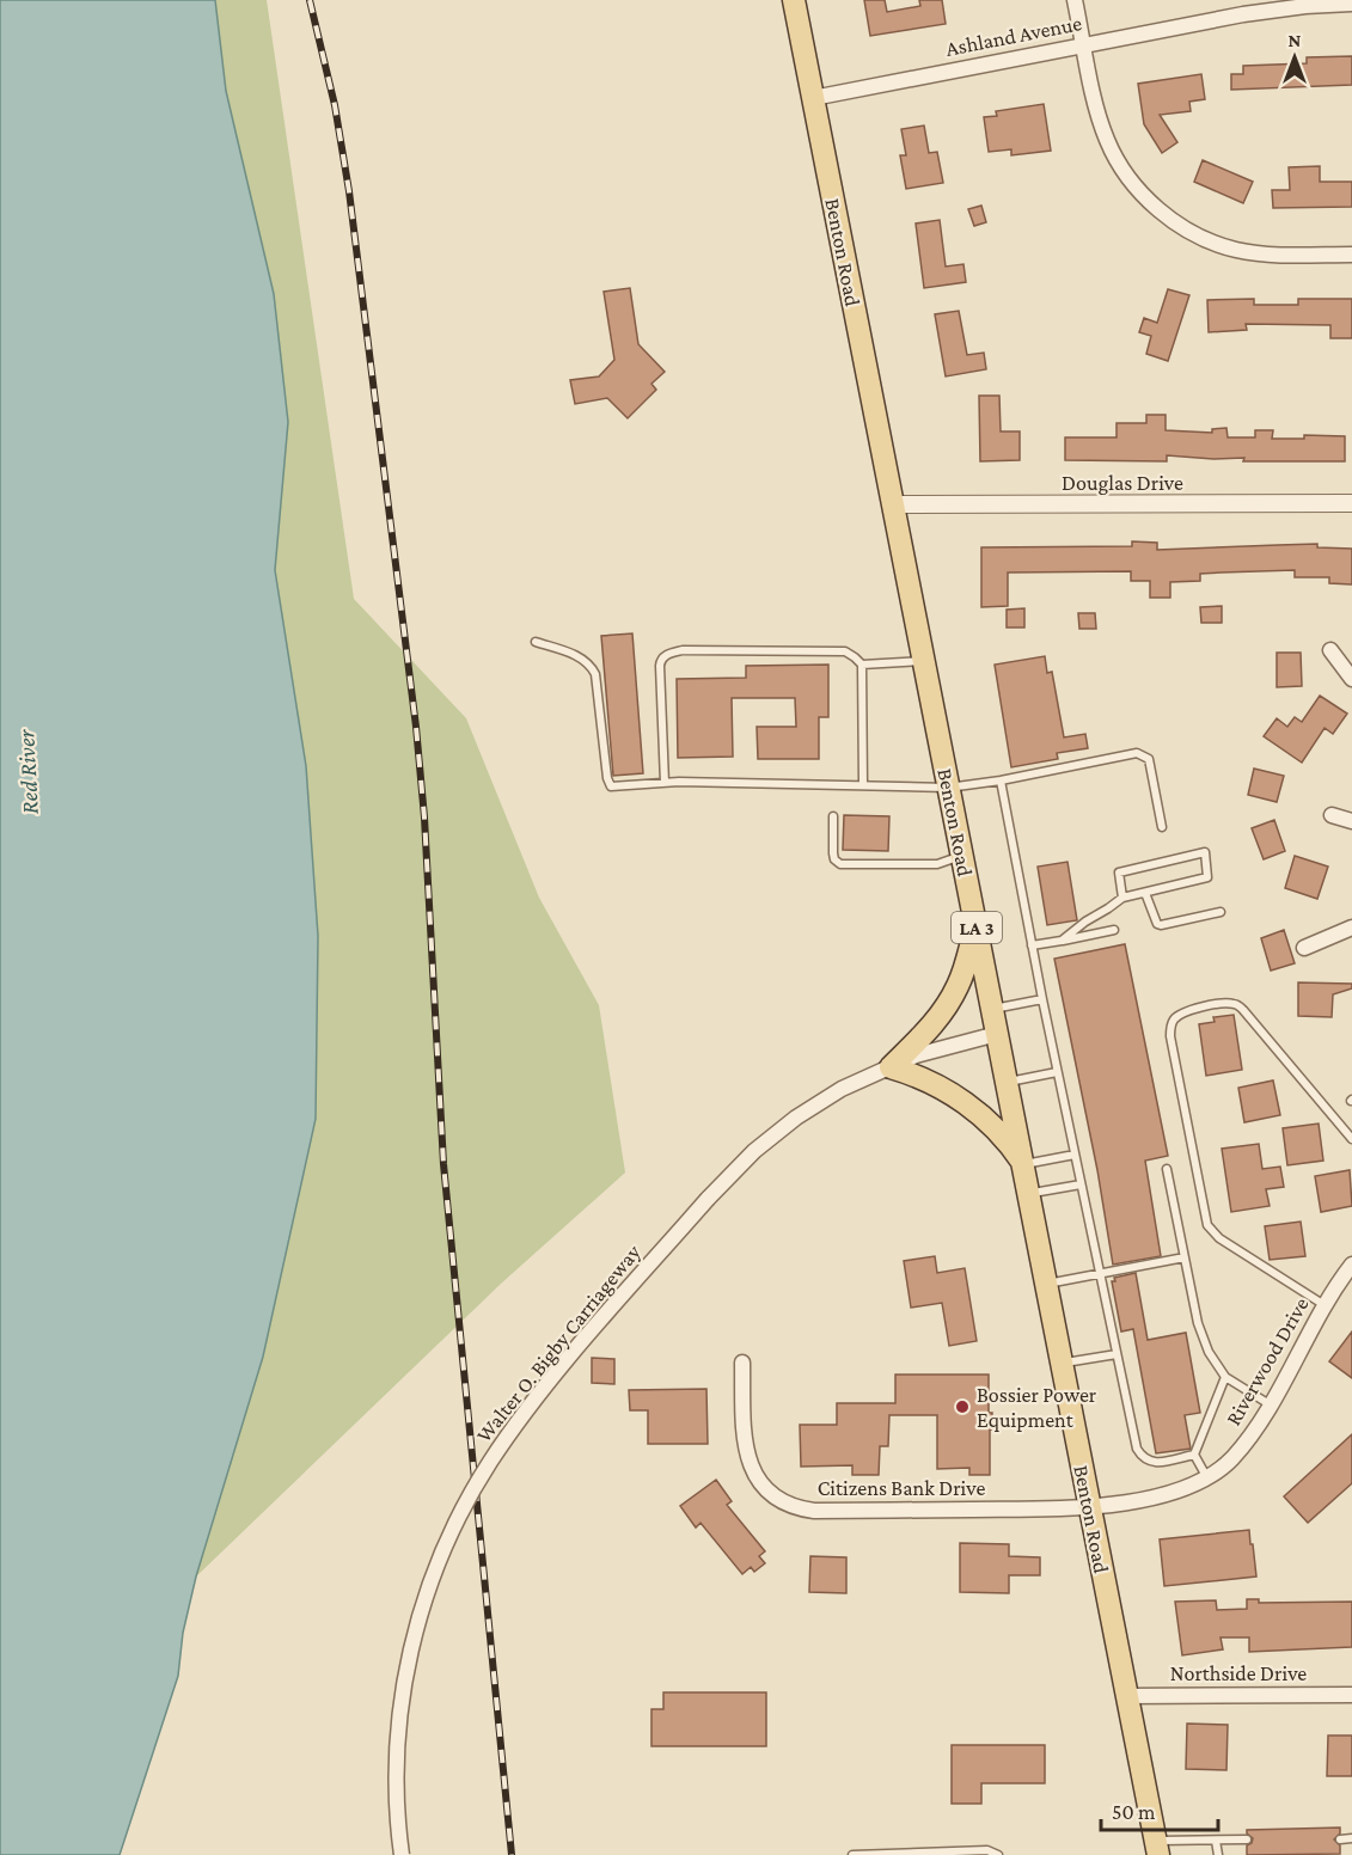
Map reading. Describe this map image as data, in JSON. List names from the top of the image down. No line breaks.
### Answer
{"streets":{"main road":["Benton Road","LA 3"],"street":["Ashland Avenue","Douglas Drive","Walter O. Bigby Carriageway","Riverwood Drive","Citizens Bank Drive","Northside Drive"]},"crossings":[["Ashland Avenue","Benton Road"],["Benton Road","Douglas Drive"],["Benton Road","Walter O. Bigby Carriageway"],["Benton Road","Riverwood Drive"],["Benton Road","Citizens Bank Drive"],["Benton Road","Northside Drive"],["Riverwood Drive","Citizens Bank Drive"]],"water":["Red River"],"places":["Bossier Power Equipment"],"scale_bar":"50 m","north":"top"}
